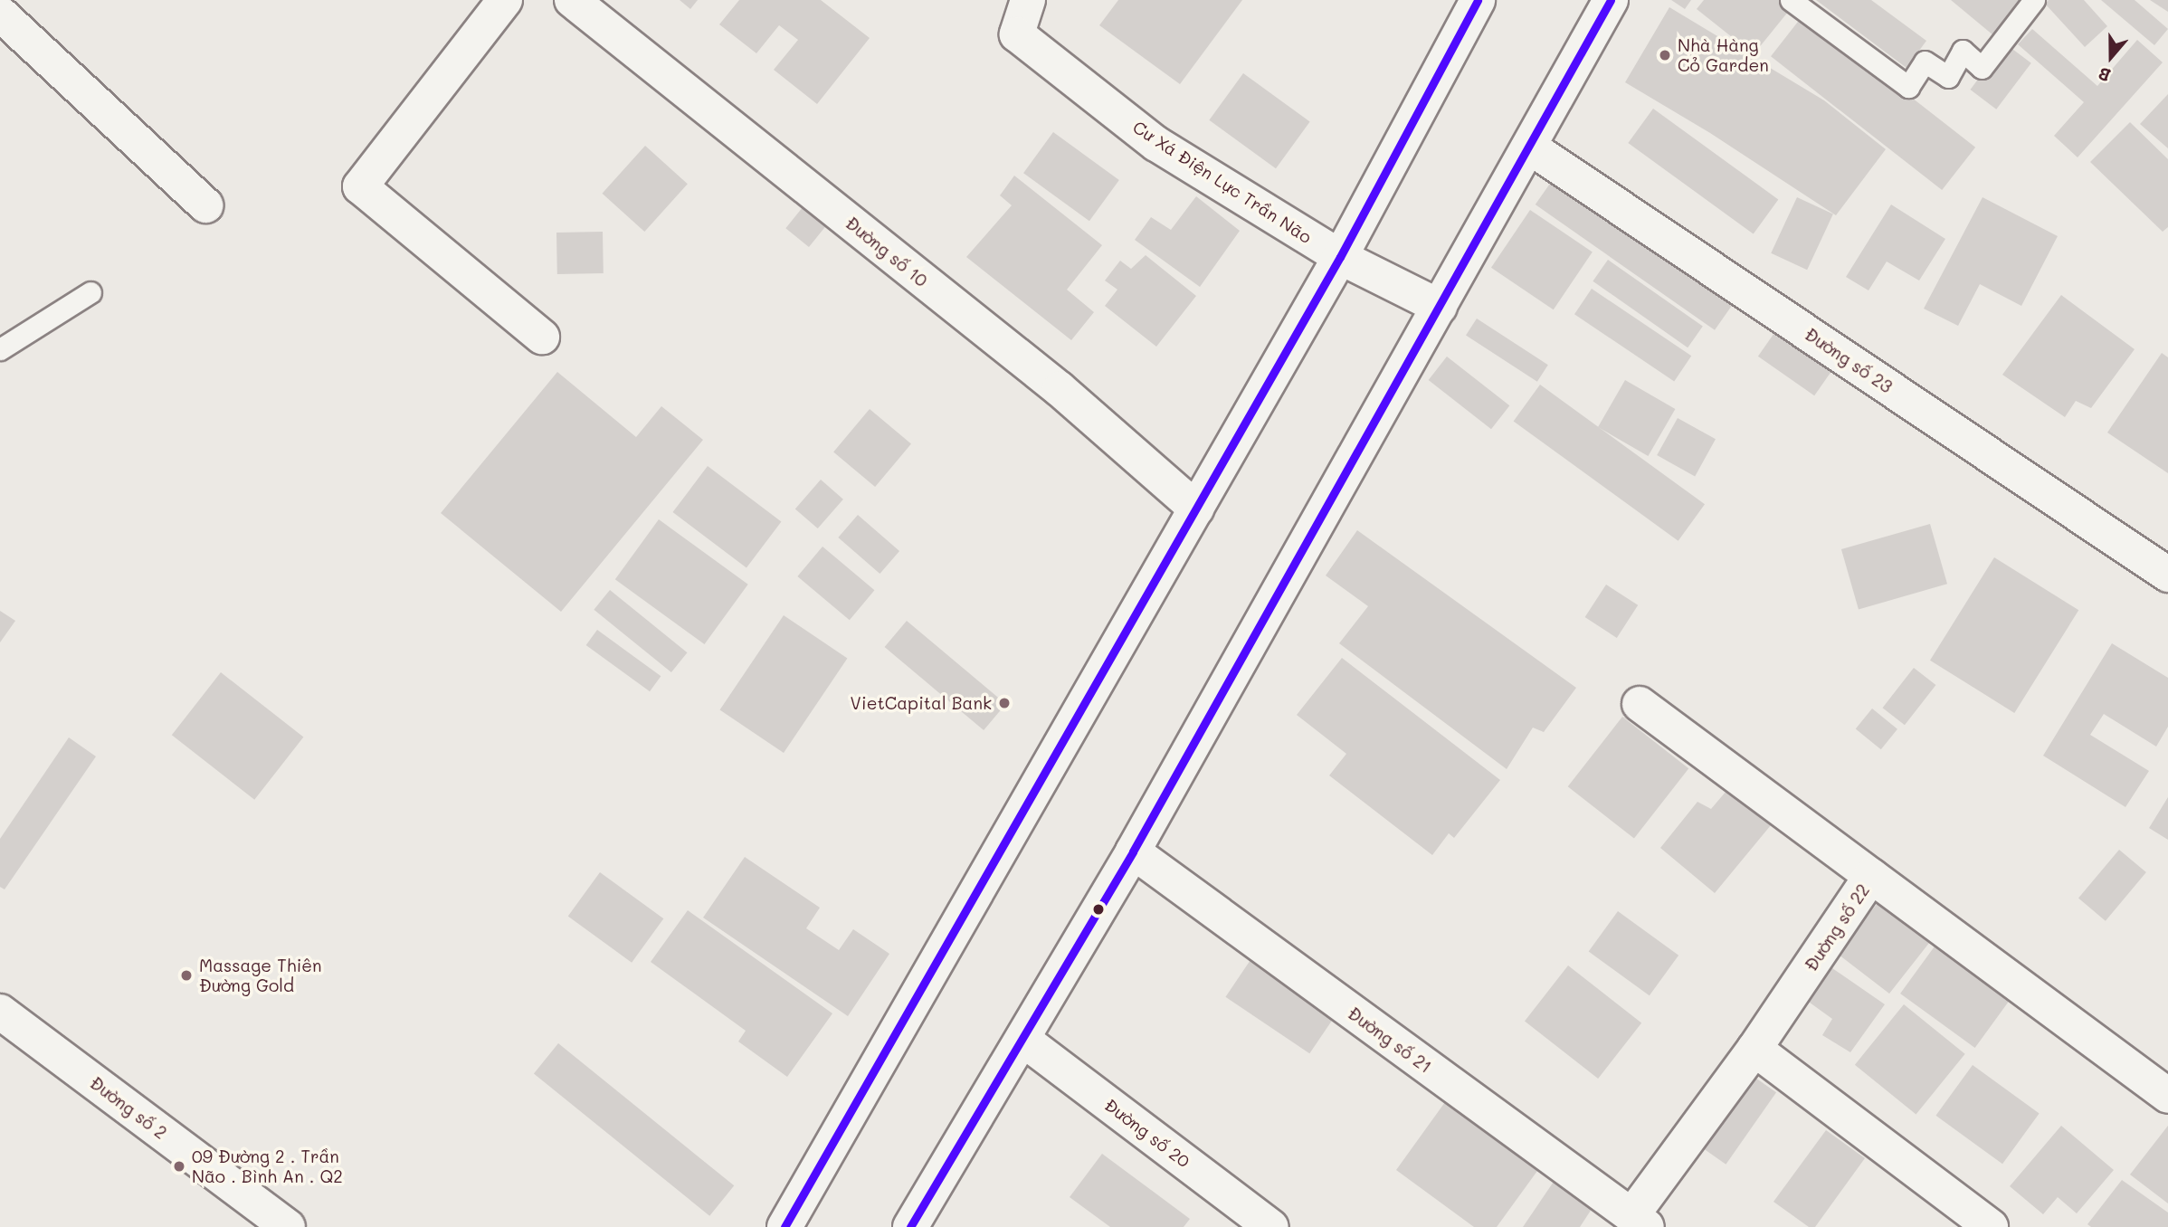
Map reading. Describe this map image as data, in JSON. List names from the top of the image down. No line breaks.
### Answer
{"streets":{"street":["Cư Xá Điện Lực Trần Não","Đường số 10","Đường số 23","Đường số 22","Đường số 21","Đường số 2","Đường số 20"]},"crossings":[["Đường số 22","Đường số 21"]],"places":["Nhà Hàng Cỏ Garden","VietCapital Bank","Massage Thiên Đường Gold","09 Đường 2 . Trần Não . Bình An . Q2"],"north":"bottom"}
